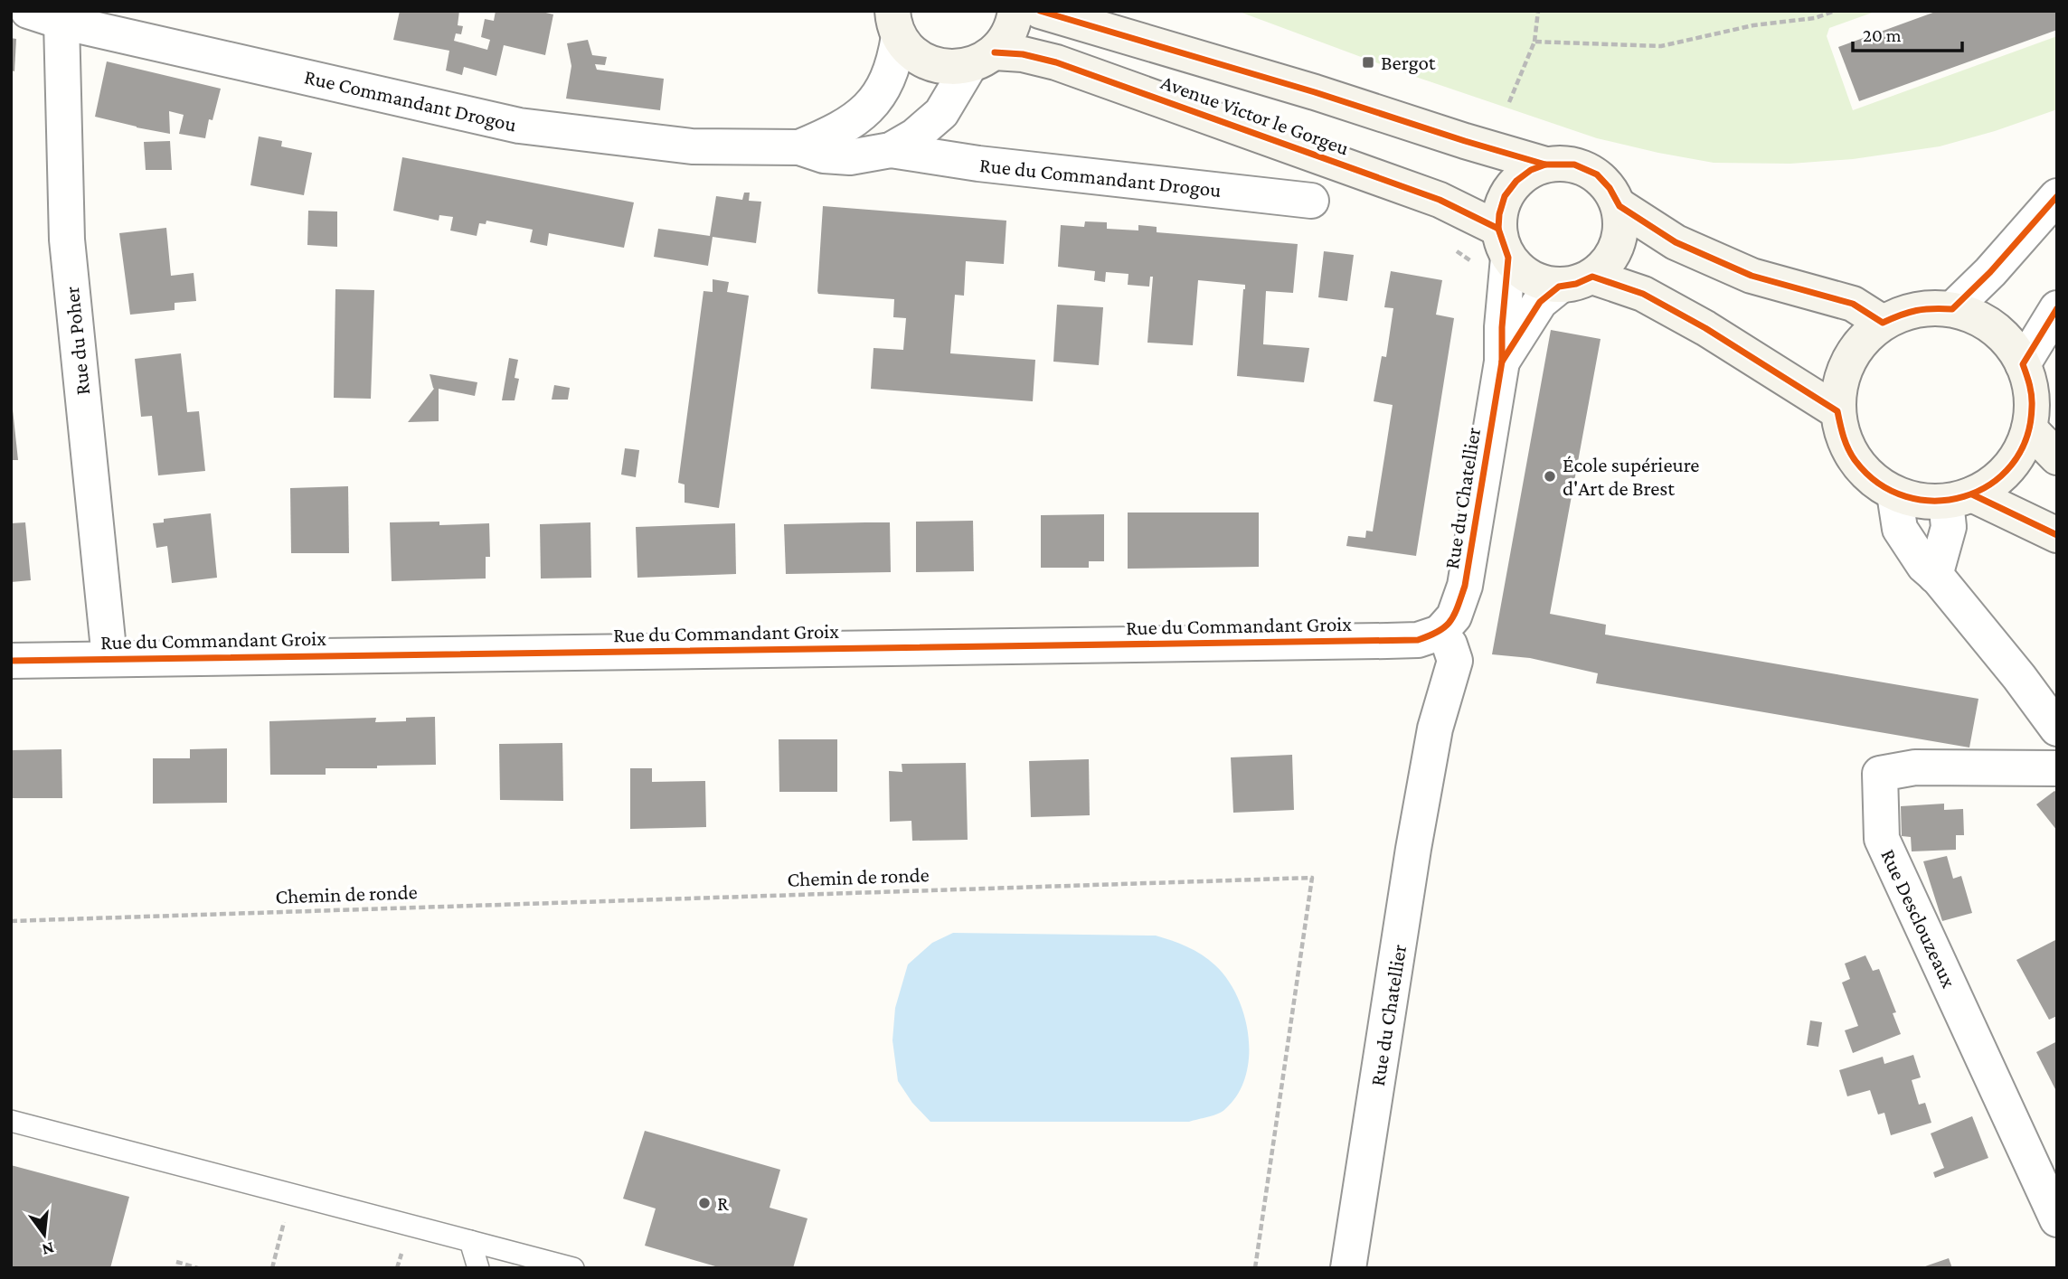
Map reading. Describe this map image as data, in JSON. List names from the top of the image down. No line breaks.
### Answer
{"streets":{"main road":["Avenue Victor le Gorgeu"],"street":["Rue Commandant Drogou","Rue du Commandant Drogou","Rue du Poher","Rue du Chatellier","Rue du Commandant Groix","Rue Desclouzeaux"],"path":["Chemin de ronde"]},"crossings":[["Rue Commandant Drogou","Avenue Victor le Gorgeu"],["Rue Commandant Drogou","Rue du Commandant Drogou"],["Rue Commandant Drogou","Rue du Poher"],["Avenue Victor le Gorgeu","Rue du Chatellier"],["Rue du Poher","Rue du Commandant Groix"],["Rue du Chatellier","Rue du Commandant Groix"]],"places":{"transit":["Bergot"],"other":["École supérieure d'Art de Brest","R"]},"scale_bar":"20 m","north":"bottom"}
